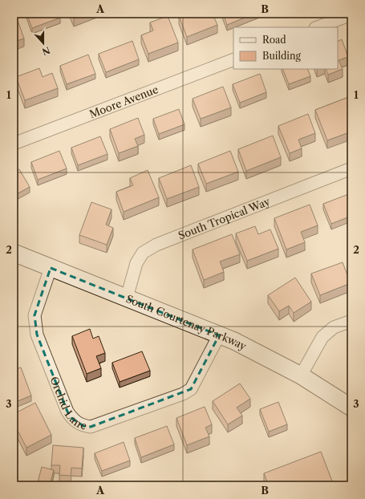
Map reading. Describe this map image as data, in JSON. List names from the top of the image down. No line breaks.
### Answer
{"streets":{"main road":["South Courtenay Parkway"],"street":["Moore Avenue","South Tropical Way","Orchid Lane"]},"crossings":[["South Tropical Way","South Courtenay Parkway"],["South Courtenay Parkway","Orchid Lane"]],"legend":["Road","Building"],"north":"bottom","grid":{"columns":["A","B"],"rows":["1","2","3"]}}
